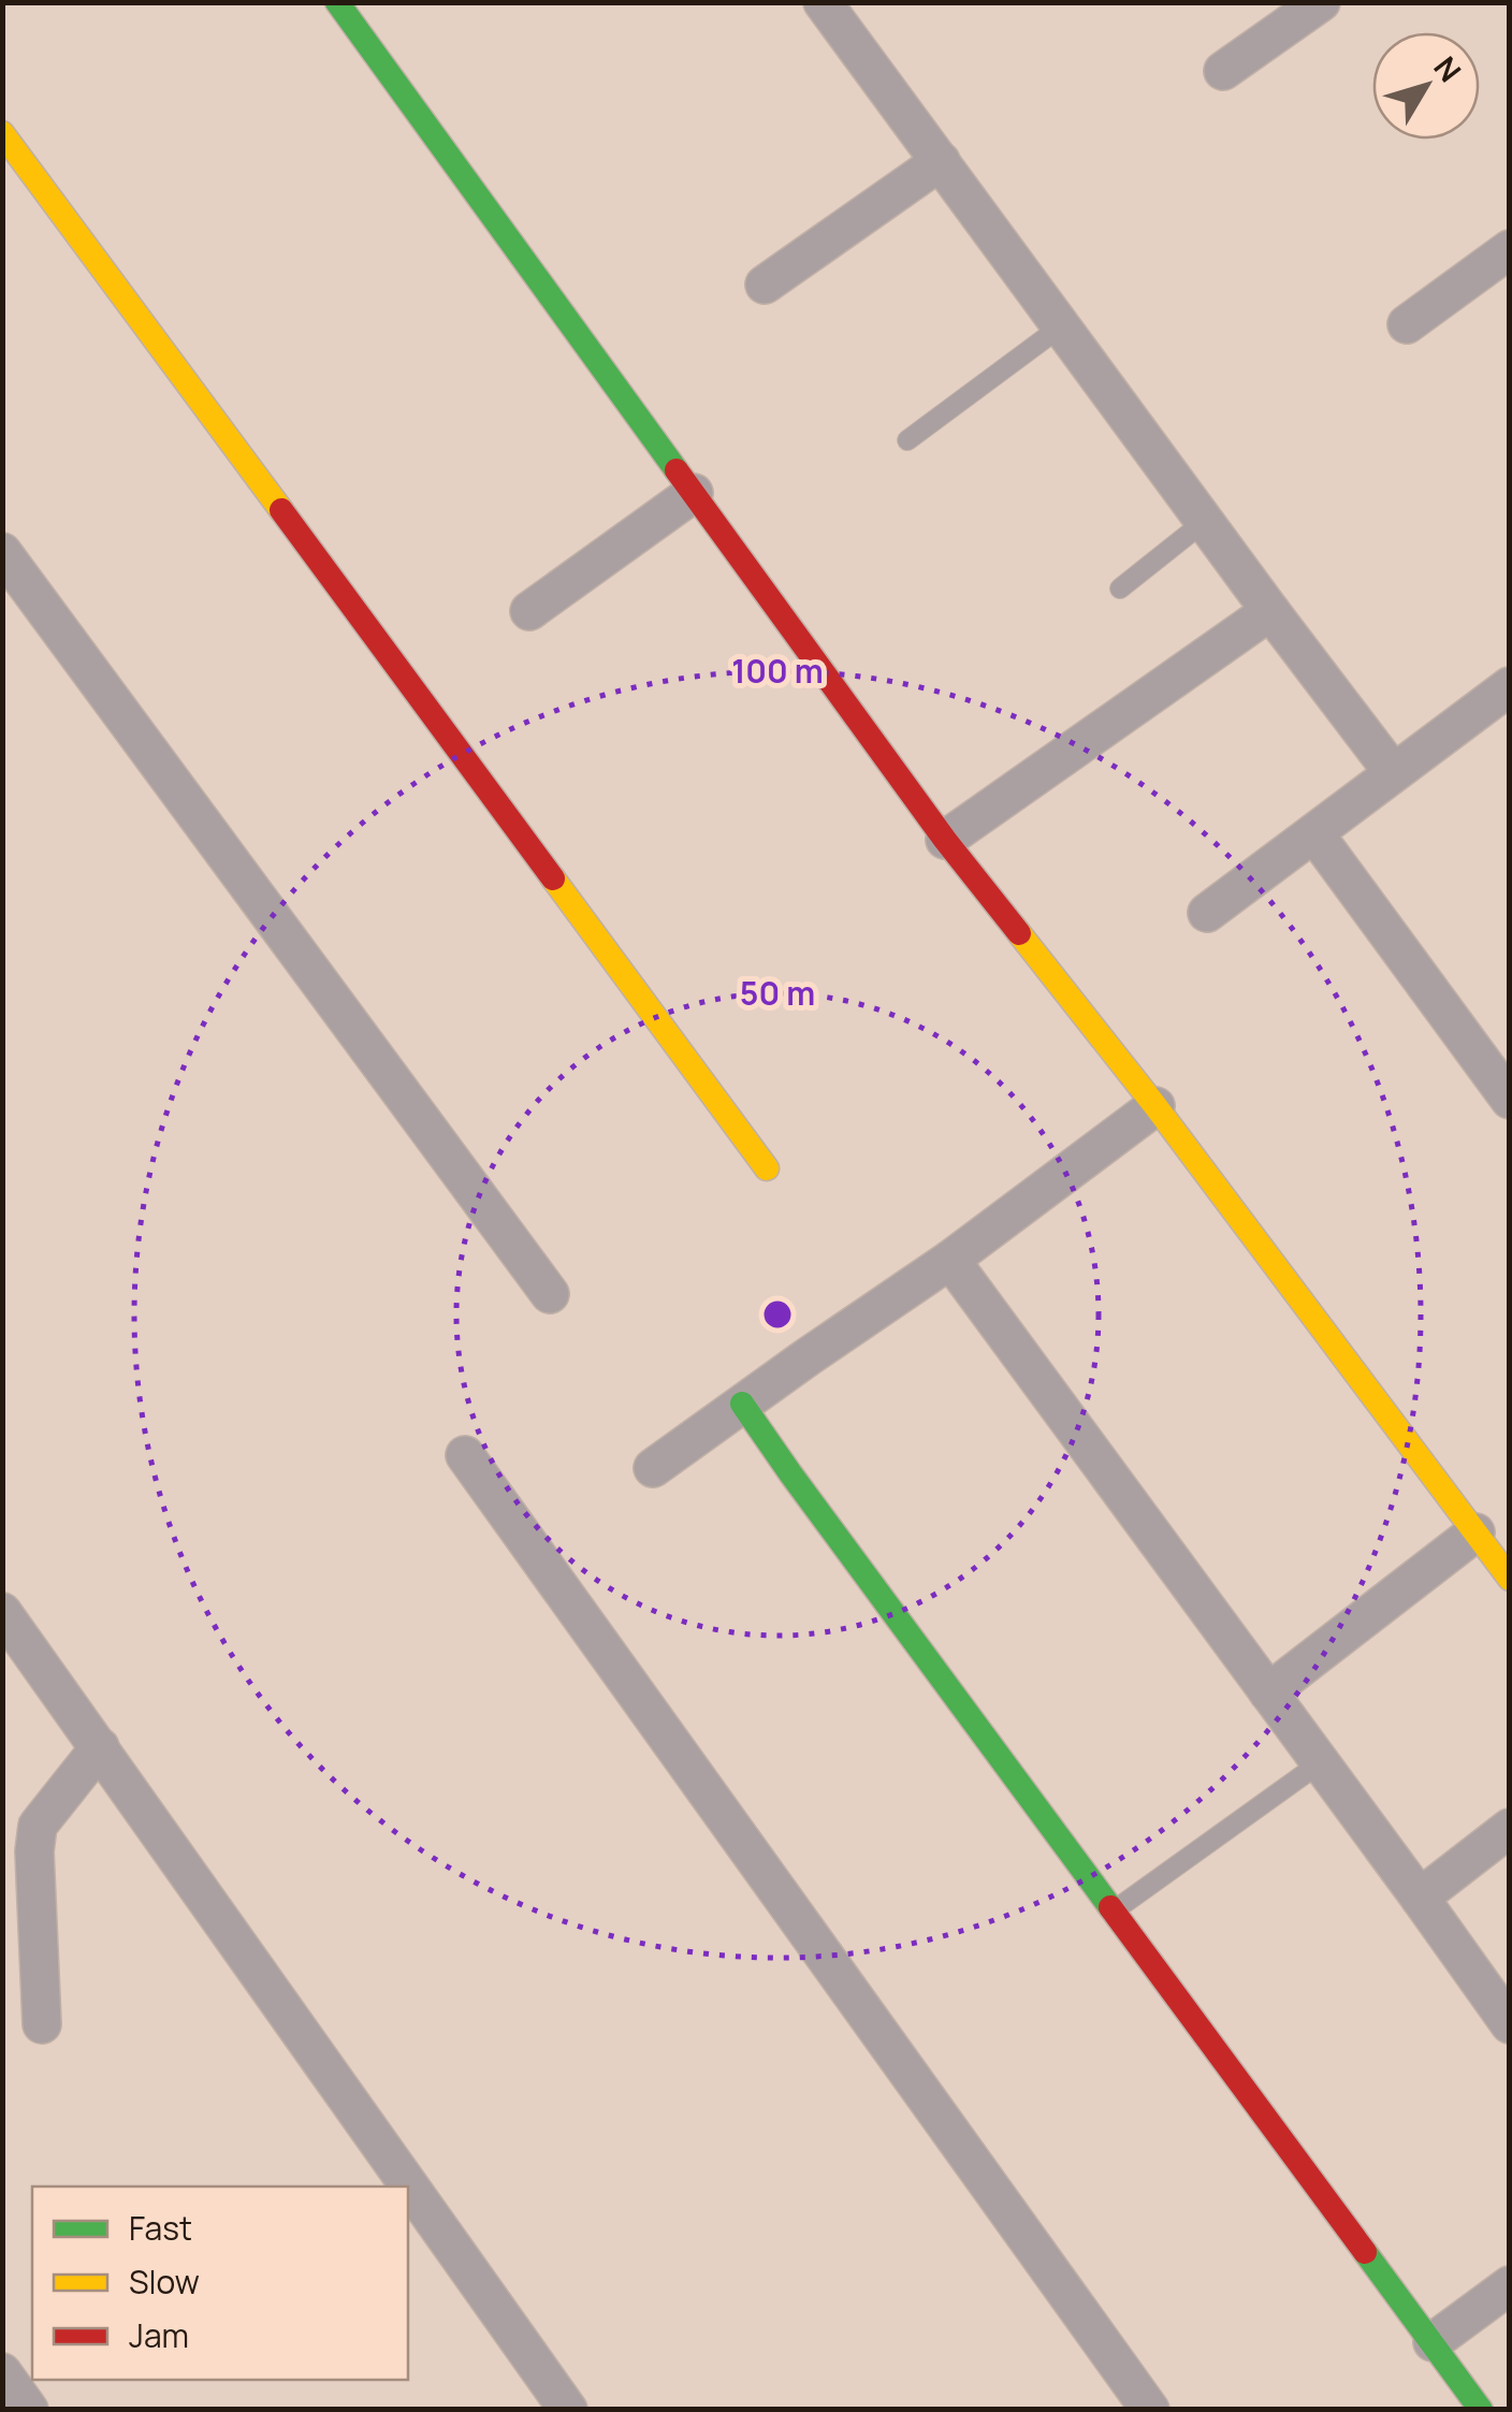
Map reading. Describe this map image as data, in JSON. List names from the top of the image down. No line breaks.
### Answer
{"legend":["Fast","Slow","Jam"],"north":"top right","rings":["100 m","50 m"]}
